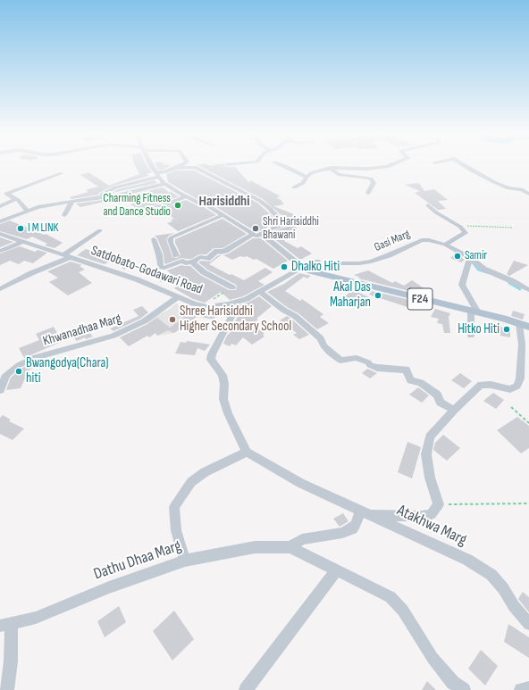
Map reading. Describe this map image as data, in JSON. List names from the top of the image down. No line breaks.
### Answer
{"streets":{"main road":["Satdobato-Godawari Road","F24"],"street":["Gasi Marg","Khwanadhaa Marg","Atakhwa Marg","Dathu Dhaa Marg"]},"crossings":[["Satdobato-Godawari Road","Khwanadhaa Marg"]],"districts":["Harisiddhi"],"places":["Charming Fitness and Dance Studio","I M LINK","Shri Harisiddhi Bhawani","Samir","Dhalko Hiti","Akal Das Maharjan","Shree Harisiddhi Higher Secondary School","Hitko Hiti","Bwangodya(Chara) hiti"]}
